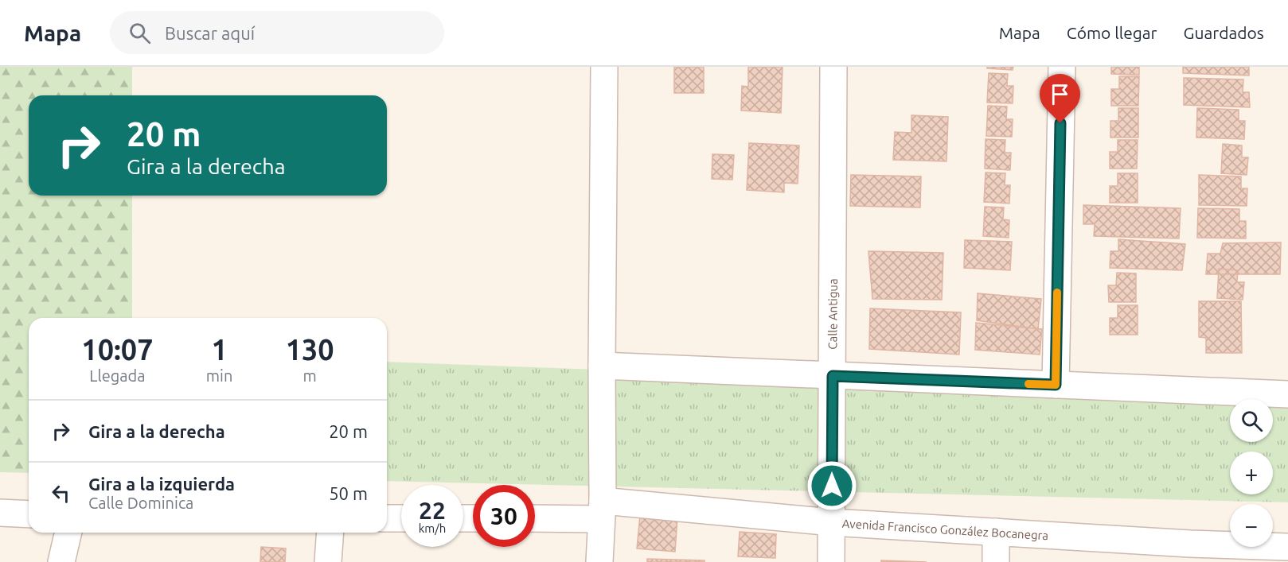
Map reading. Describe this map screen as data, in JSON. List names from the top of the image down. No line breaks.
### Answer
{"streets":{"street":["Calle Antigua","Avenida Francisco González Bocanegra"]},"crossings":[["Calle Antigua","Avenida Francisco González Bocanegra"]],"page":{"header":"Mapa","search":"Buscar aquí","nav":["Mapa","Cómo llegar","Guardados"],"turn":["20 m","Gira a la derecha"],"eta":["10:07","Llegada","1","min","130","m"],"map_buttons":["+","−"],"list":[{"name":"Gira a la derecha","value":"20 m"},{"name":"Gira a la izquierda","note":"Calle Dominica","value":"50 m"}],"speed":"22 km/h","limit":"30"}}
